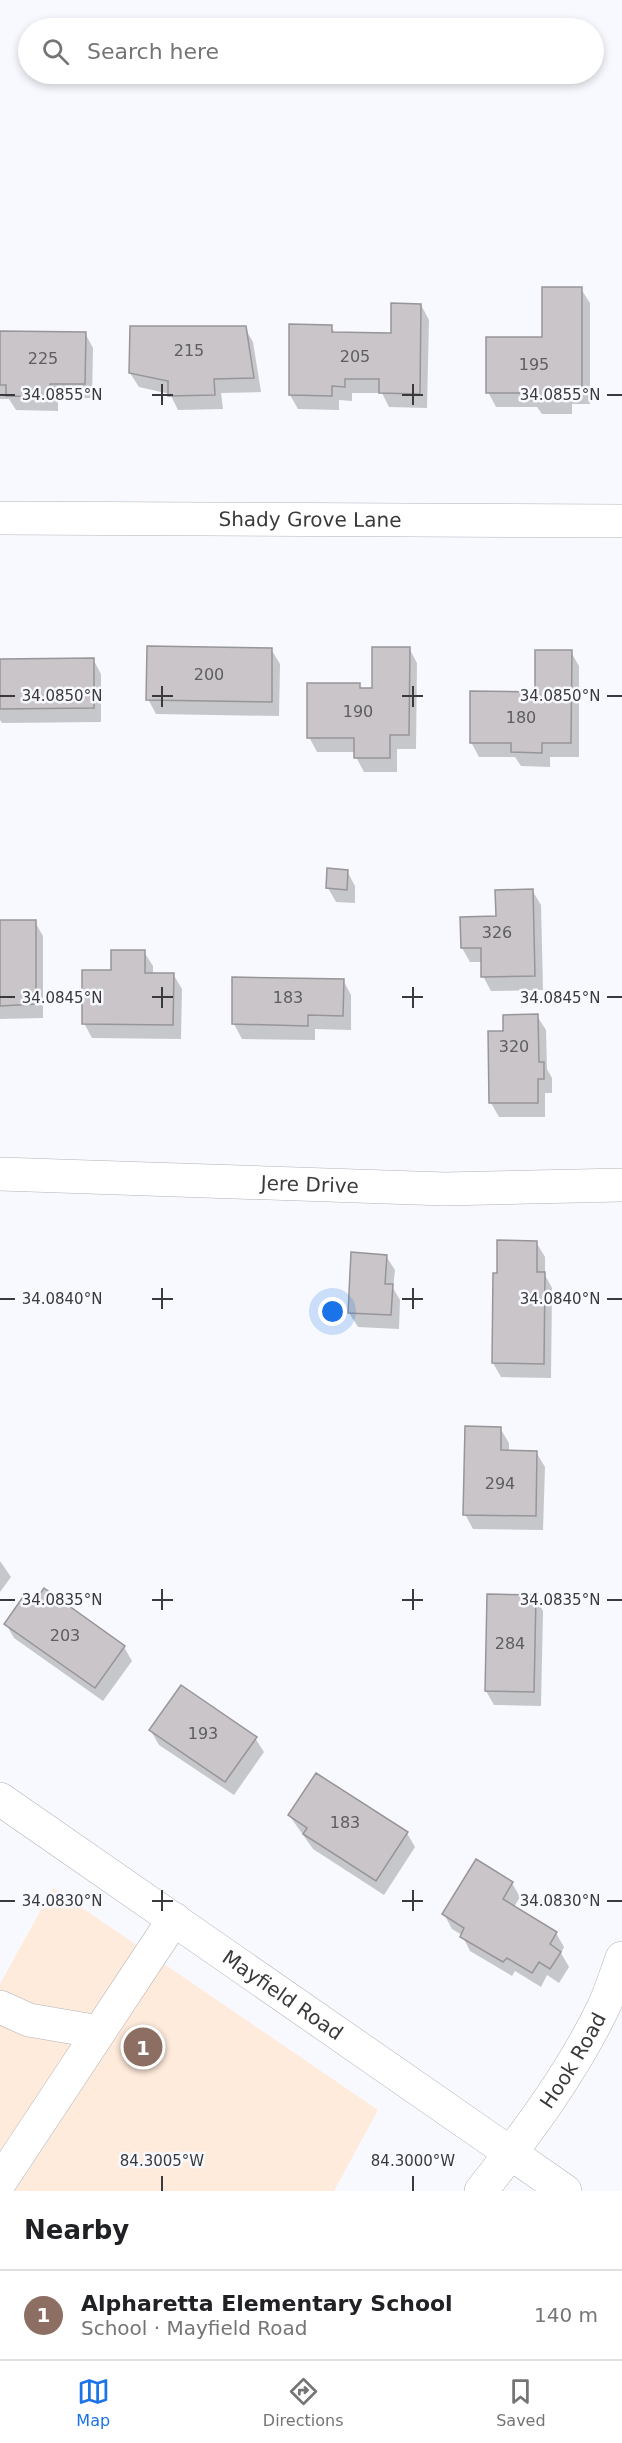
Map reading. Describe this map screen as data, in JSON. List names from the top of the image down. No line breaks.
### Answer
{"streets":{"street":["Shady Grove Lane","Jere Drive","Mayfield Road","Hook Road"]},"crossings":[["Mayfield Road","Hook Road"]],"house_numbers":["215","205","225","195","200","190","180","326","183","320","294","203","284","193","183"],"page":{"search":"Search here","pins":"1","heading":"Nearby","list":[{"mark":"1","name":"Alpharetta Elementary School","note":"School · Mayfield Road","value":"140 m"}],"nav":["Map","Directions","Saved"]},"coordinates":["34.0855°N","34.0850°N","34.0845°N","34.0840°N","34.0835°N","34.0830°N","84.3005°W","84.3000°W"]}
